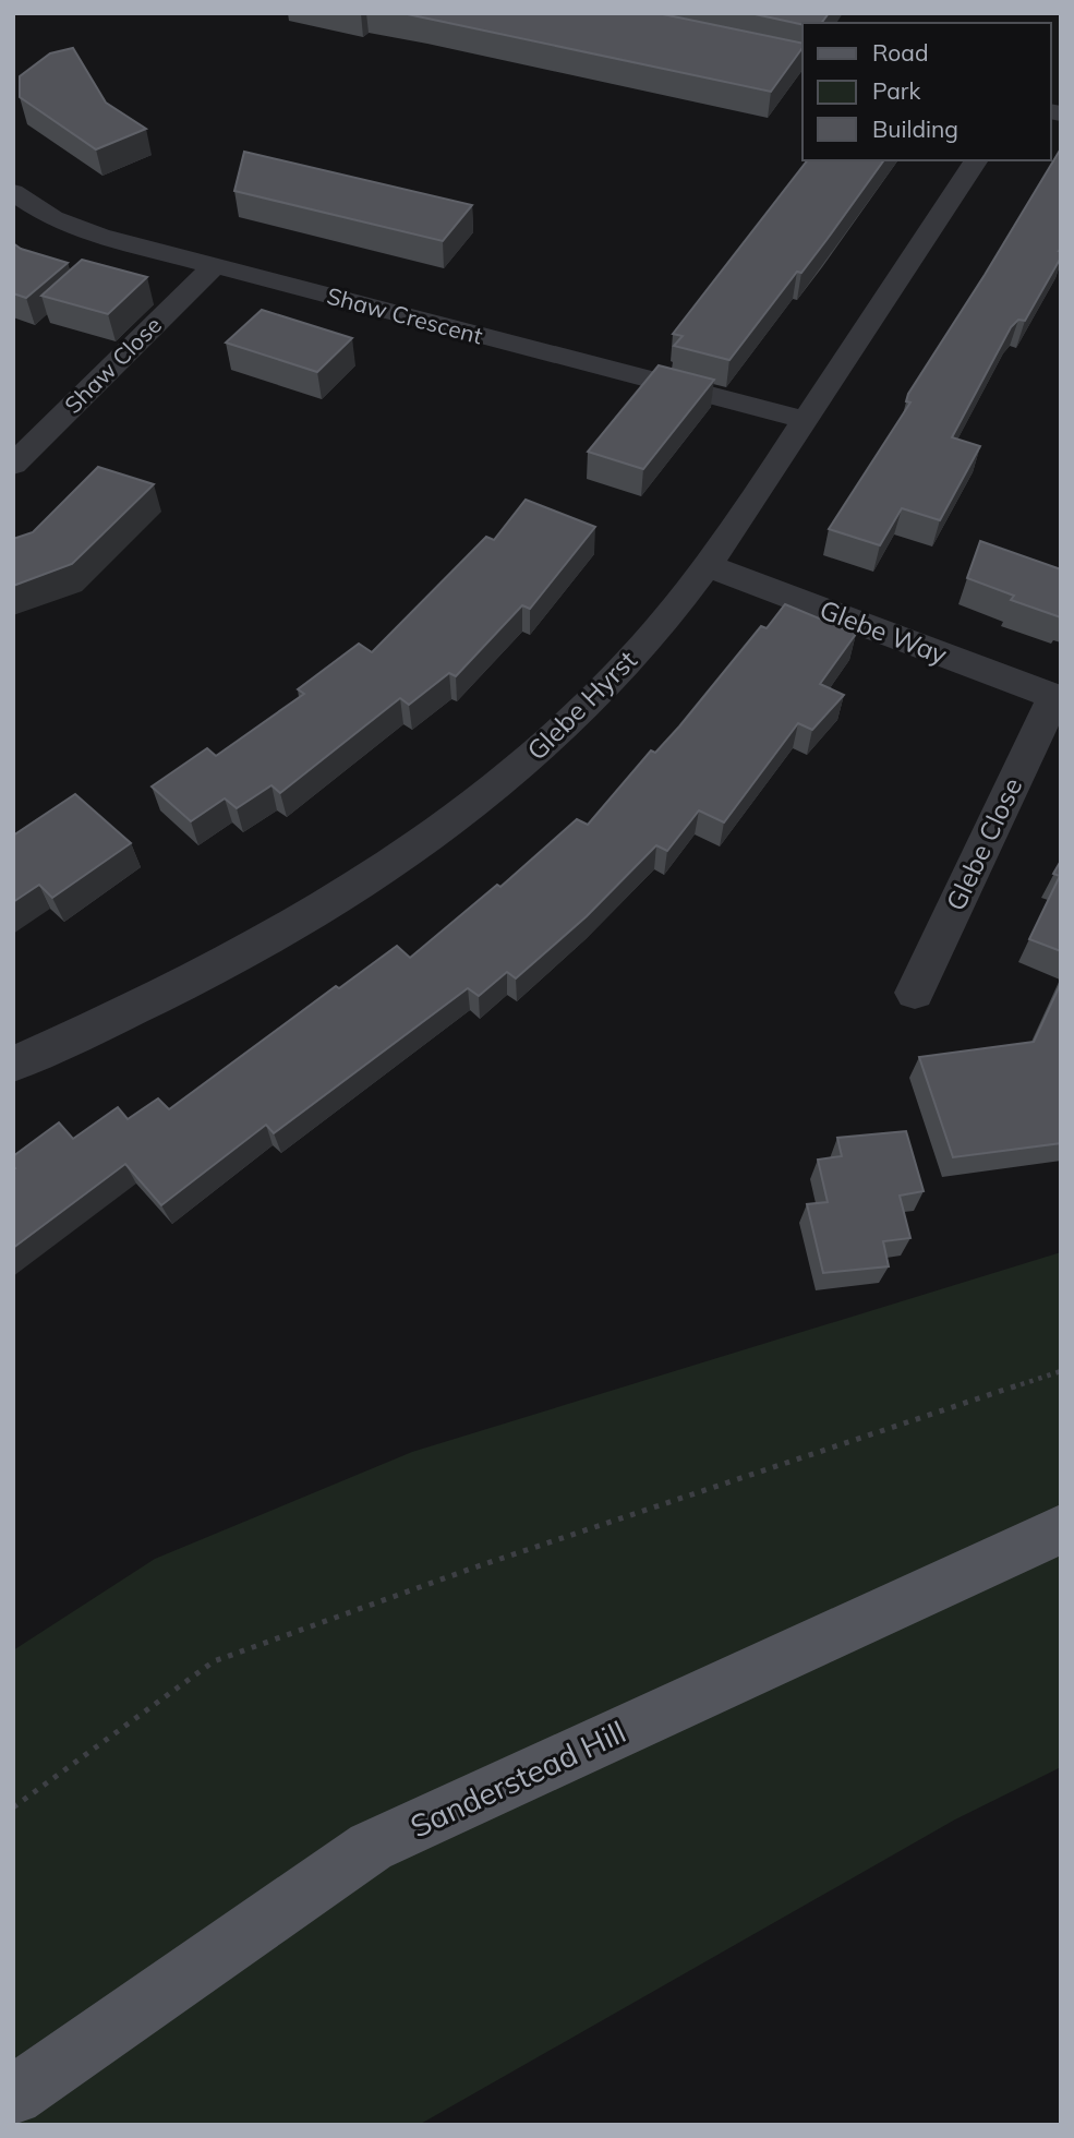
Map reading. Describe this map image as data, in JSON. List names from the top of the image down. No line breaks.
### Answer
{"streets":{"main road":["Sanderstead Hill"],"street":["Shaw Crescent","Shaw Close","Glebe Way","Glebe Hyrst","Glebe Close"]},"crossings":[["Shaw Crescent","Shaw Close"],["Shaw Crescent","Glebe Hyrst"],["Glebe Way","Glebe Hyrst"],["Glebe Way","Glebe Close"]],"legend":["Road","Park","Building"]}
